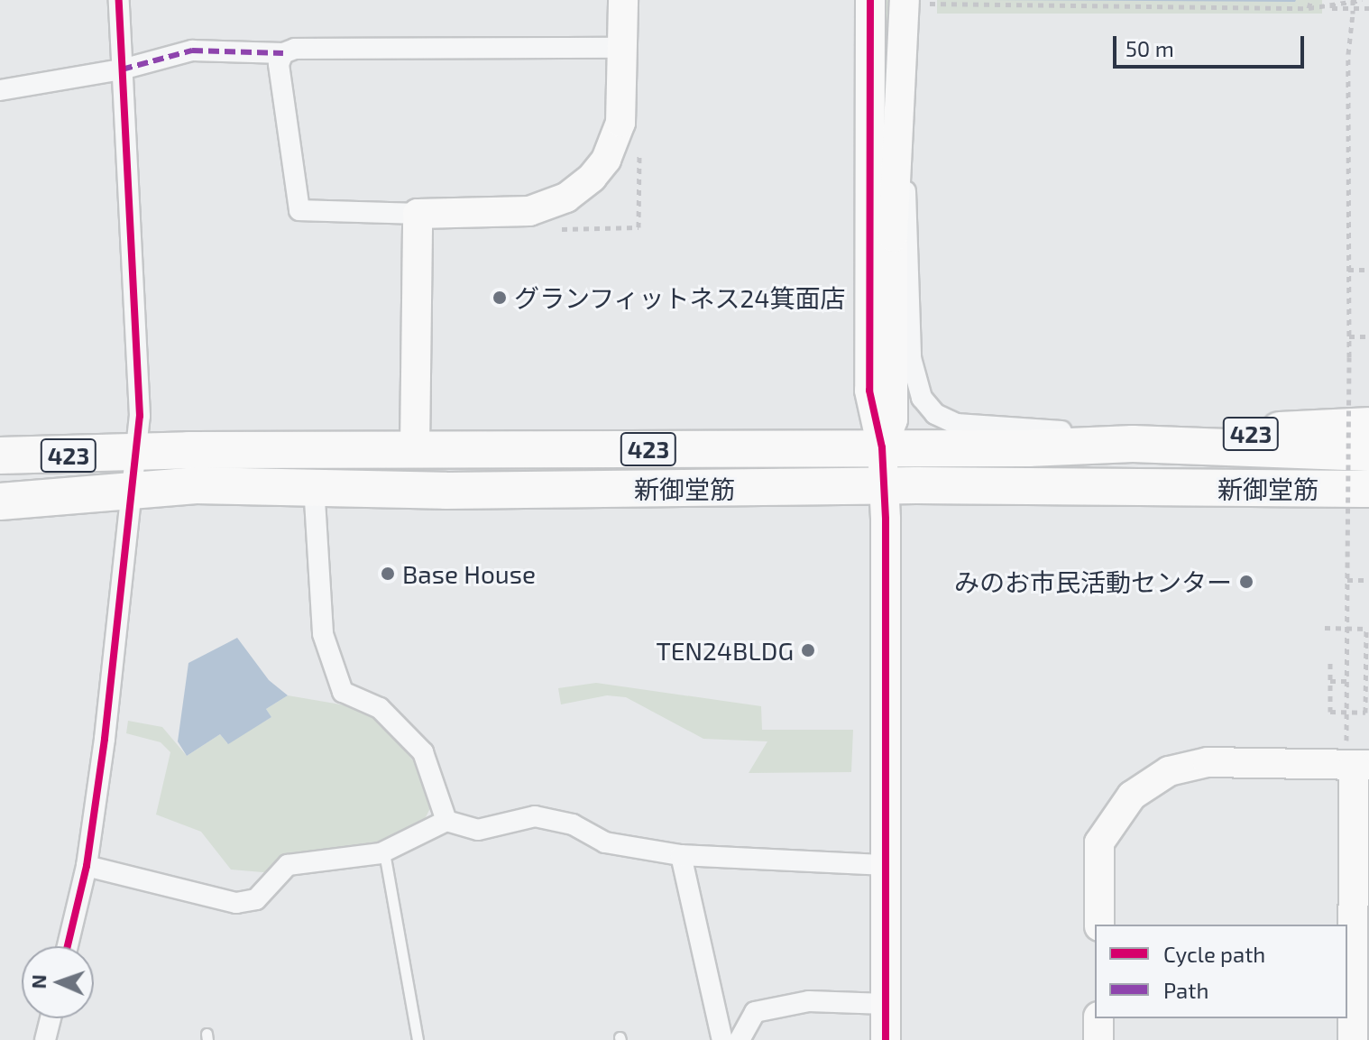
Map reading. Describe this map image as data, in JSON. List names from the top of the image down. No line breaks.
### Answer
{"streets":{"highway":["423","新御堂筋"]},"crossings":[["423","新御堂筋"]],"places":["グランフィットネス24箕面店","Base House","みのお市民活動センター","TEN24BLDG"],"legend":["Cycle path","Path"],"scale_bar":"50 m","north":"left"}
